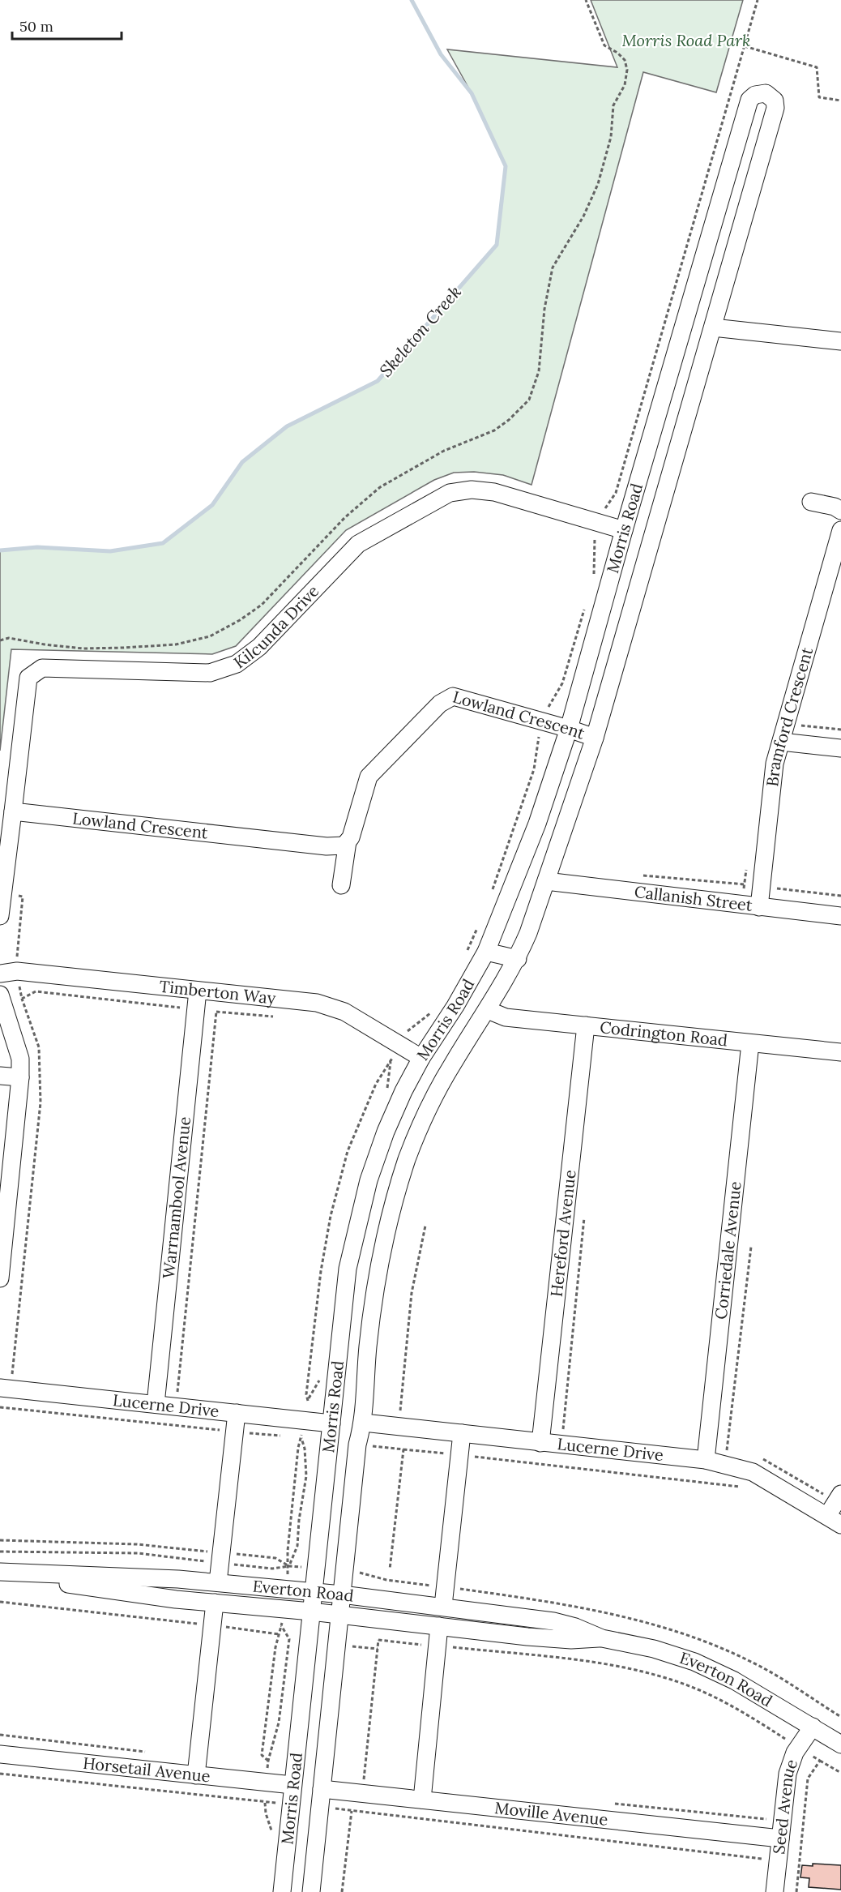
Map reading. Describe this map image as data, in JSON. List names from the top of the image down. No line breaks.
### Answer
{"streets":{"street":["Morris Road","Kilcunda Drive","Bramford Crescent","Lowland Crescent","Callanish Street","Timberton Way","Codrington Road","Warrnambool Avenue","Hereford Avenue","Corriedale Avenue","Lucerne Drive","Everton Road","Horsetail Avenue","Seed Avenue","Moville Avenue"]},"crossings":[["Morris Road","Kilcunda Drive"],["Morris Road","Lowland Crescent"],["Morris Road","Callanish Street"],["Morris Road","Timberton Way"],["Morris Road","Codrington Road"],["Morris Road","Lucerne Drive"],["Morris Road","Everton Road"],["Morris Road","Horsetail Avenue"],["Morris Road","Moville Avenue"],["Kilcunda Drive","Lowland Crescent"],["Bramford Crescent","Callanish Street"],["Timberton Way","Warrnambool Avenue"],["Codrington Road","Hereford Avenue"],["Codrington Road","Corriedale Avenue"],["Warrnambool Avenue","Lucerne Drive"],["Hereford Avenue","Lucerne Drive"],["Corriedale Avenue","Lucerne Drive"],["Everton Road","Seed Avenue"],["Seed Avenue","Moville Avenue"]],"water":["Skeleton Creek"],"parks":["Morris Road Park"],"scale_bar":"50 m"}
